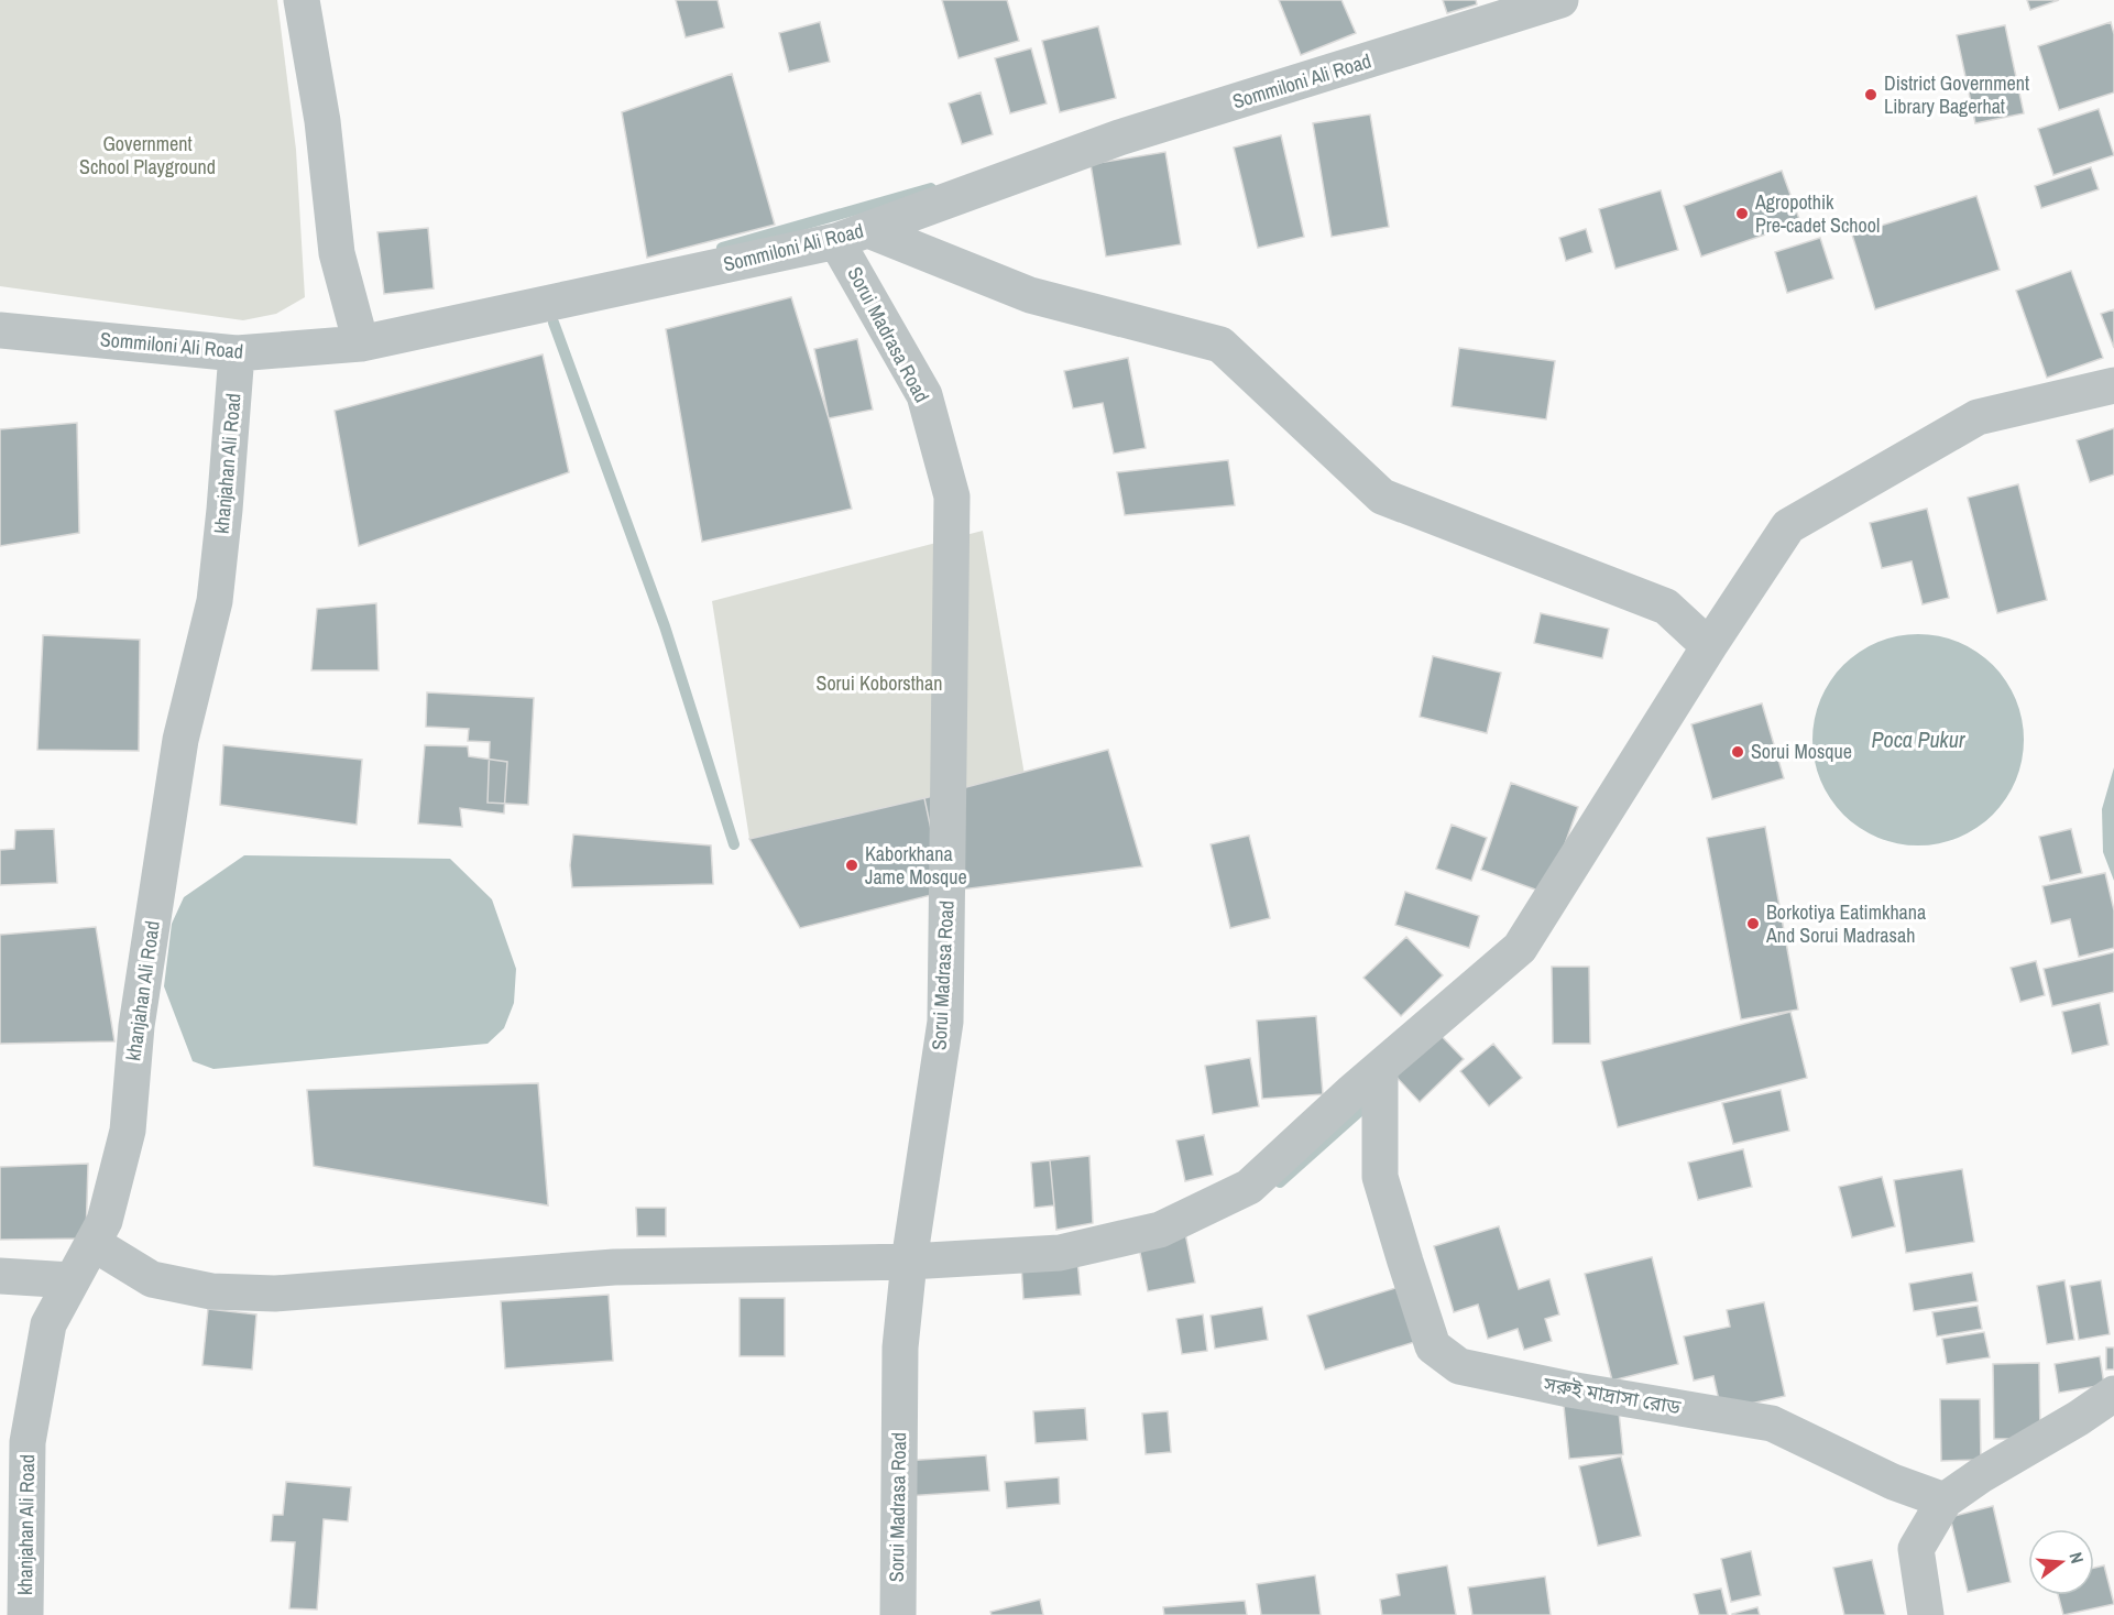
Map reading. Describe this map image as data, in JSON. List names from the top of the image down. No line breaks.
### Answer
{"streets":{"street":["Sommiloni Ali Road","Sorui Madrasa Road","khanjahan Ali Road","সরুই মাদ্রাসা রোড"]},"crossings":[["Sommiloni Ali Road","Sorui Madrasa Road"],["Sommiloni Ali Road","khanjahan Ali Road"]],"water":["Poca Pukur"],"parks":["Government School Playground","Sorui Koborsthan"],"places":["District Government Library Bagerhat","Agropothik Pre-cadet School","Sorui Mosque","Kaborkhana Jame Mosque","Borkotiya Eatimkhana And Sorui Madrasah"],"north":"right"}
